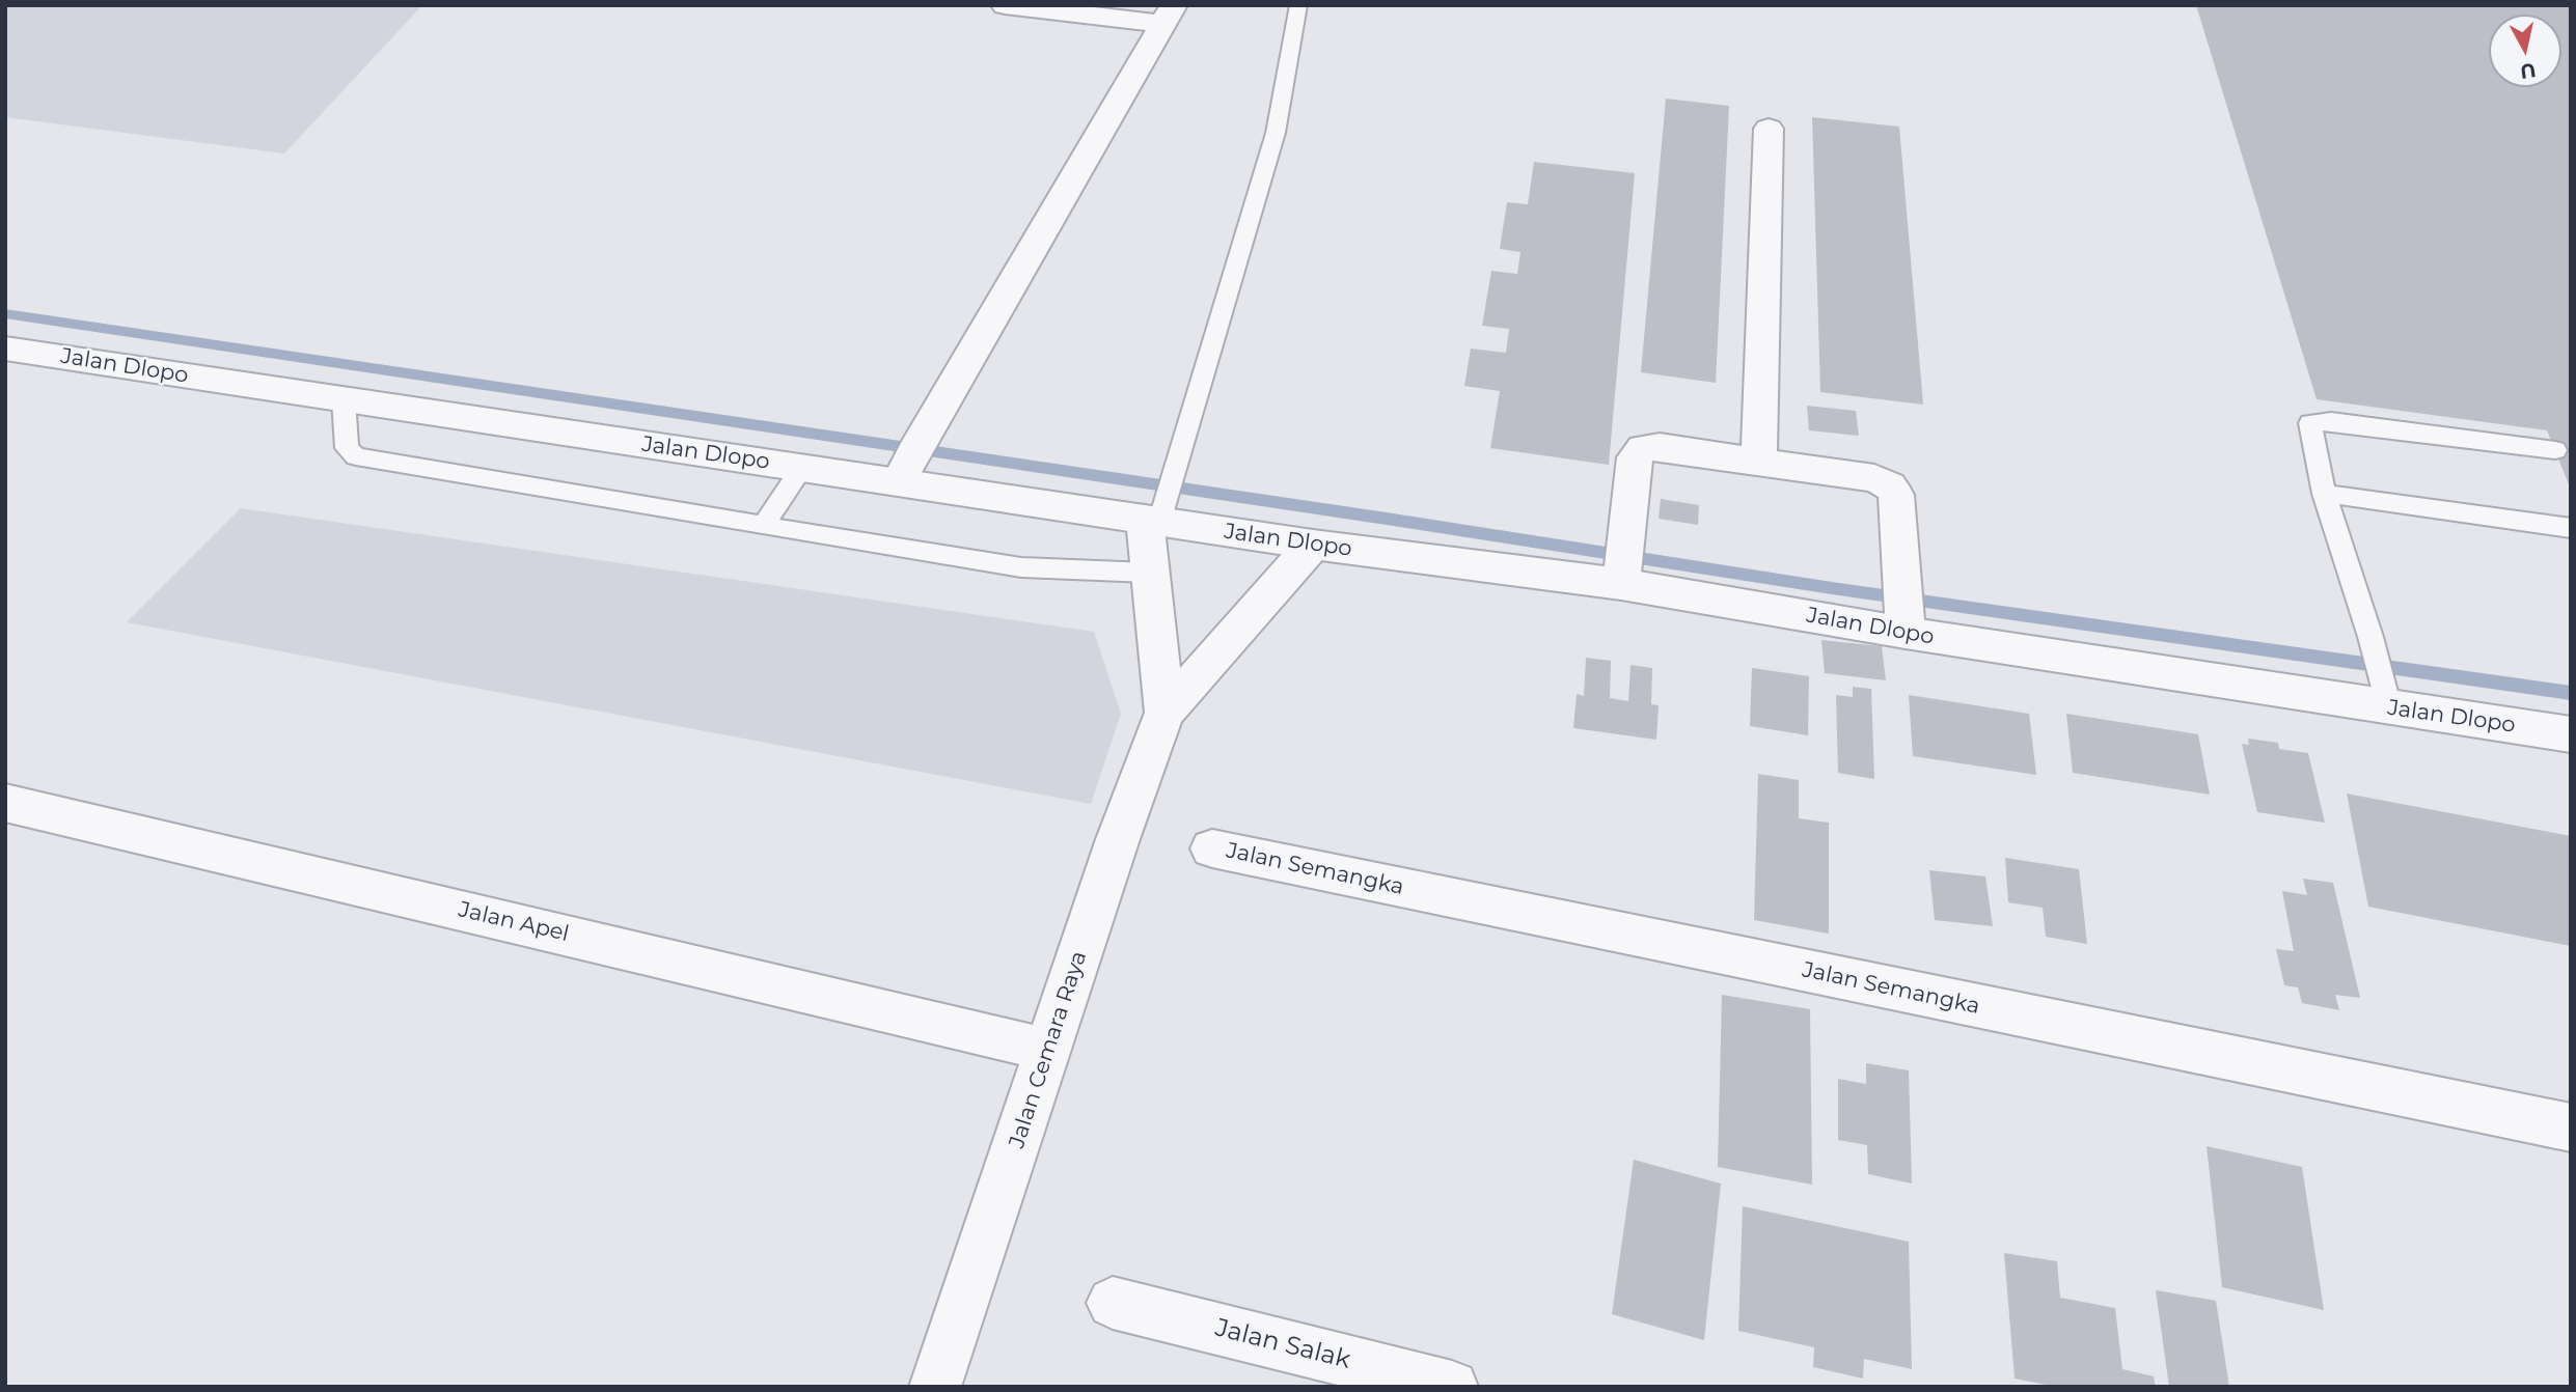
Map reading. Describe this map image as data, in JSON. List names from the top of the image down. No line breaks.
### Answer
{"streets":{"street":["Jalan Dlopo","Jalan Semangka","Jalan Apel","Jalan Cemara Raya","Jalan Salak"]},"north":"bottom"}
